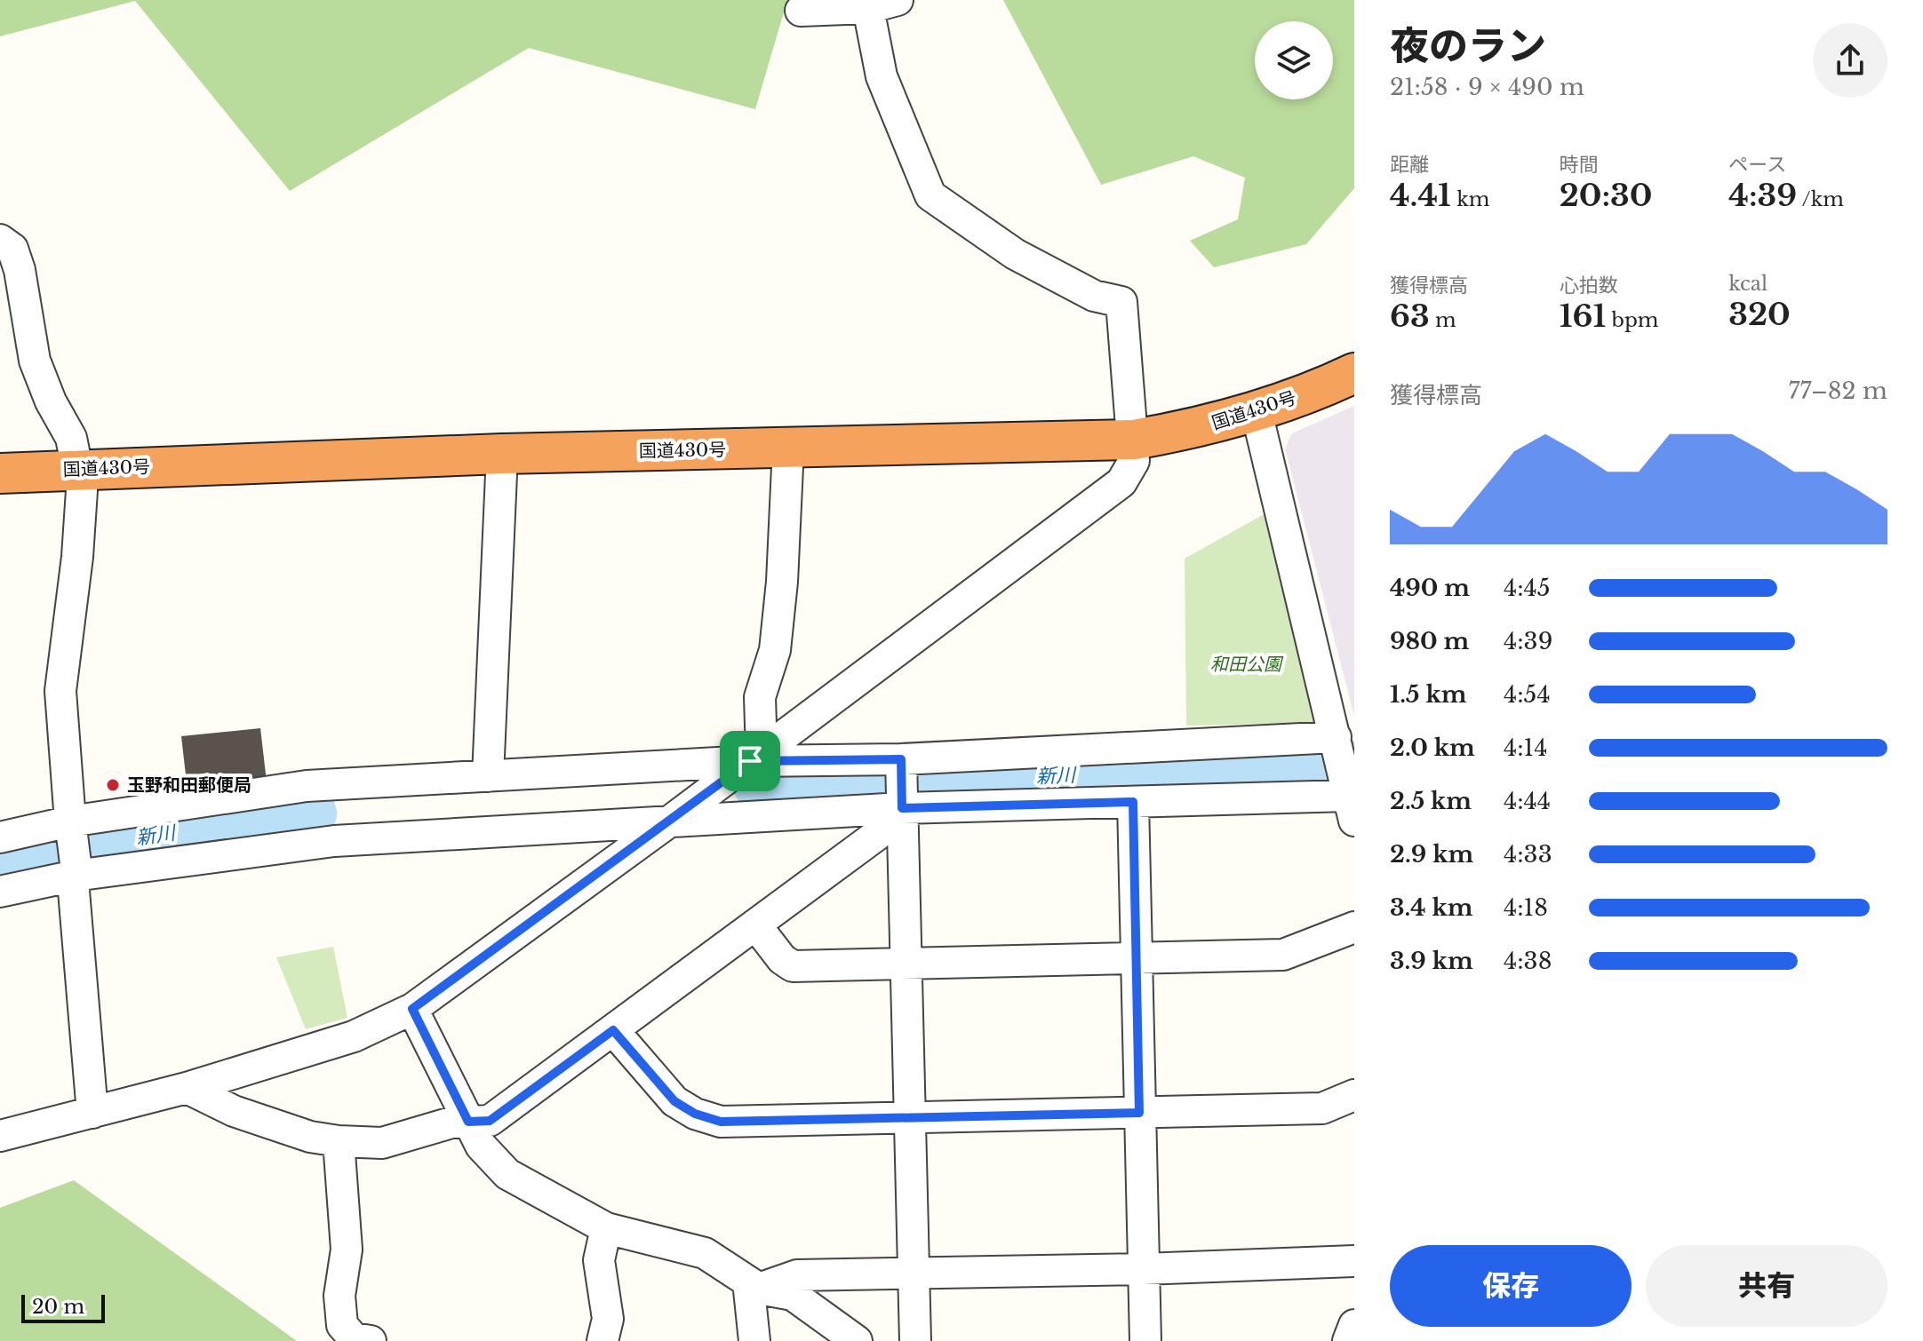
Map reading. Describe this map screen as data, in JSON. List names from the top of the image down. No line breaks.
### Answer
{"streets":{"highway":["国道430号"]},"water":["新川"],"parks":["和田公園"],"places":["玉野和田郵便局"],"scale_bar":"20 m","page":{"heading":["夜のラン","21:58 · 9 × 490 m"],"stats":[["距離","4.41 km"],["時間","20:30"],["ペース","4:39 /km"],["獲得標高","63 m"],["心拍数","161 bpm"],["kcal","320"]],"chart":["獲得標高","77–82 m"],"list":[{"name":"490 m","note":"4:45"},{"name":"980 m","note":"4:39"},{"name":"1.5 km","note":"4:54"},{"name":"2.0 km","note":"4:14"},{"name":"2.5 km","note":"4:44"},{"name":"2.9 km","note":"4:33"},{"name":"3.4 km","note":"4:18"},{"name":"3.9 km","note":"4:38"}],"buttons":["保存","共有"],"scale":"20 m"}}
